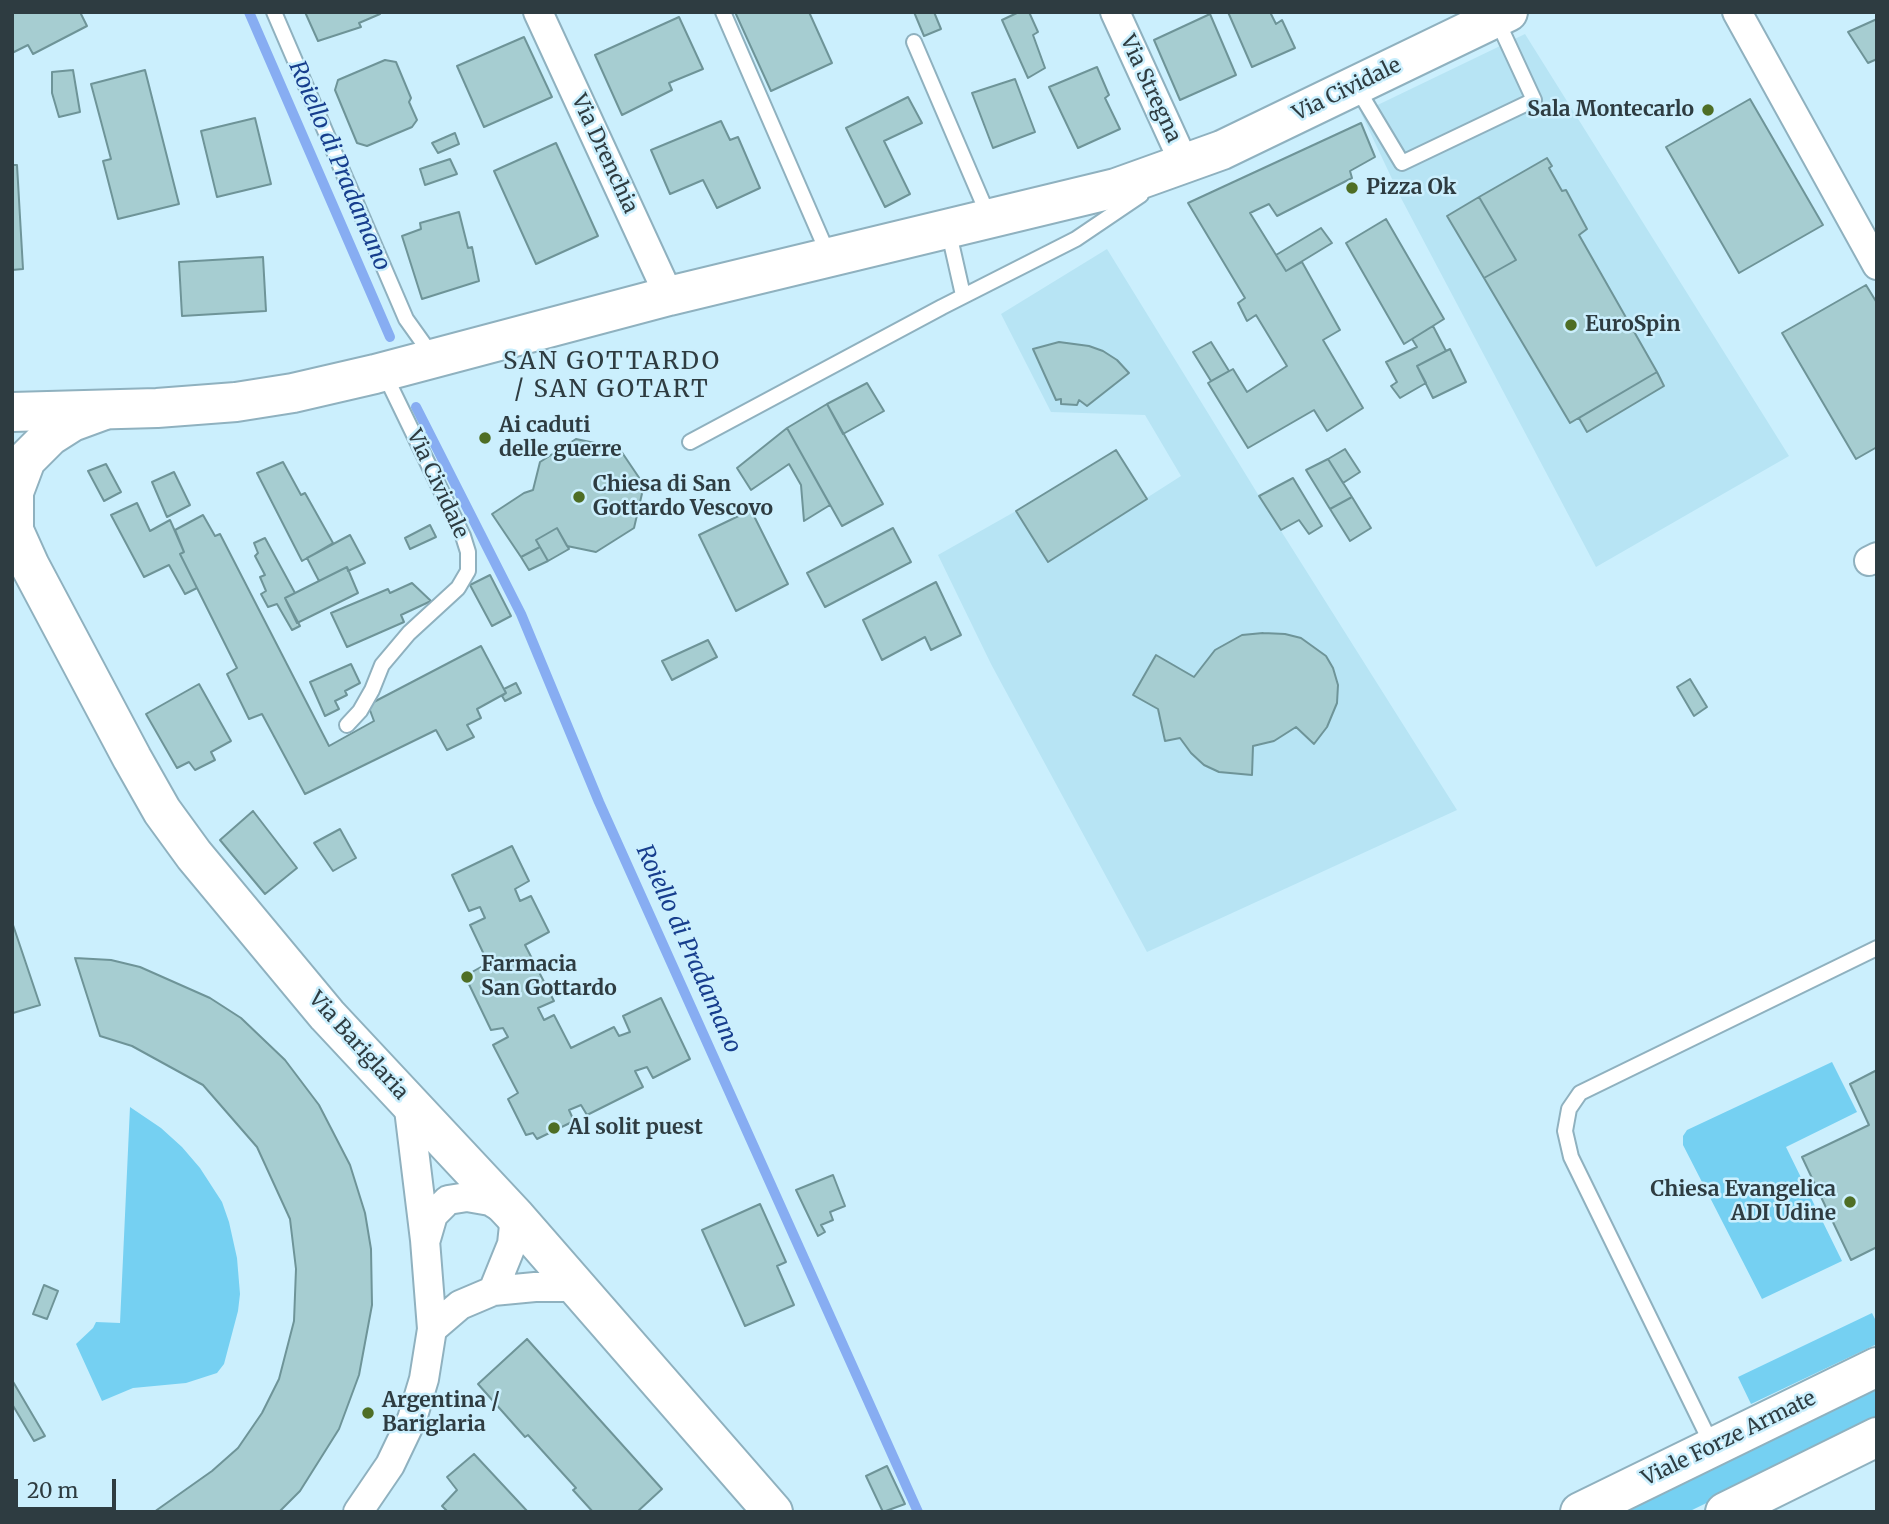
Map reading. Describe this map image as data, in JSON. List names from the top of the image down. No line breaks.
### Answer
{"streets":{"street":["Via Stregna","Via Cividale","Via Drenchia","Via Bariglaria","Viale Forze Armate"]},"crossings":[["Via Stregna","Via Cividale"],["Via Cividale","Via Drenchia"],["Via Cividale","Via Bariglaria"]],"districts":["SAN GOTTARDO / SAN GOTART"],"water":["Roiello di Pradamano"],"places":["Sala Montecarlo","Pizza Ok","EuroSpin","Ai caduti delle guerre","Chiesa di San Gottardo Vescovo","Farmacia San Gottardo","Al solit puest","Chiesa Evangelica ADI Udine","Argentina / Bariglaria"],"scale_bar":"20 m"}
